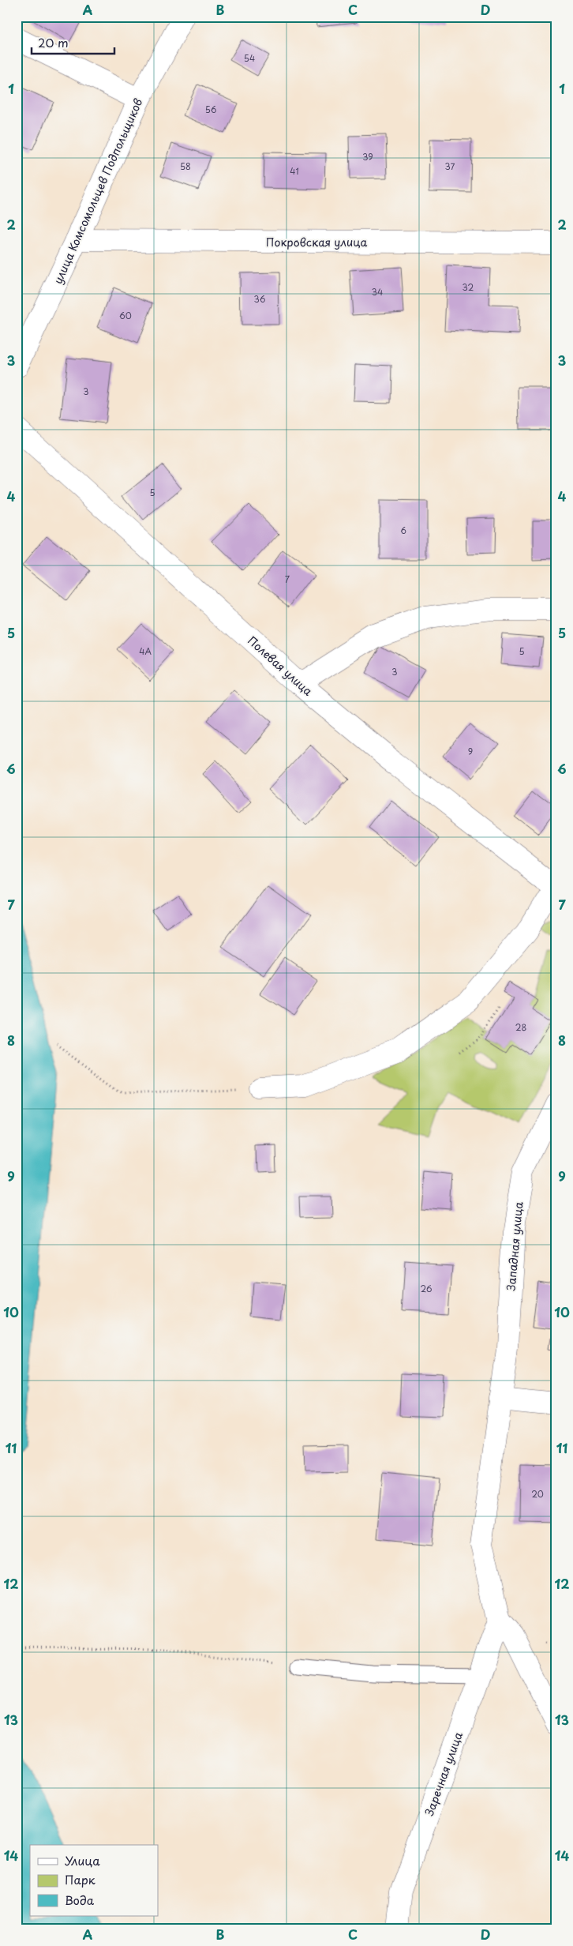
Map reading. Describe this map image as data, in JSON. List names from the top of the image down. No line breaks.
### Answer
{"streets":{"street":["улица Комсомольцев Подпольщиков","Покровская улица","Полевая улица","Западная улица","Заречная улица"]},"crossings":[["улица Комсомольцев Подпольщиков","Покровская улица"],["Западная улица","Заречная улица"]],"house_numbers":["54","56","39","58","37","41","32","34","36","60","3","5","6","7","4А","5","3","9","28","26","20"],"legend":["Улица","Парк","Вода"],"scale_bar":"20 m","grid":{"columns":["A","B","C","D"],"rows":["1","2","3","4","5","6","7","8","9","10","11","12","13","14"]}}
